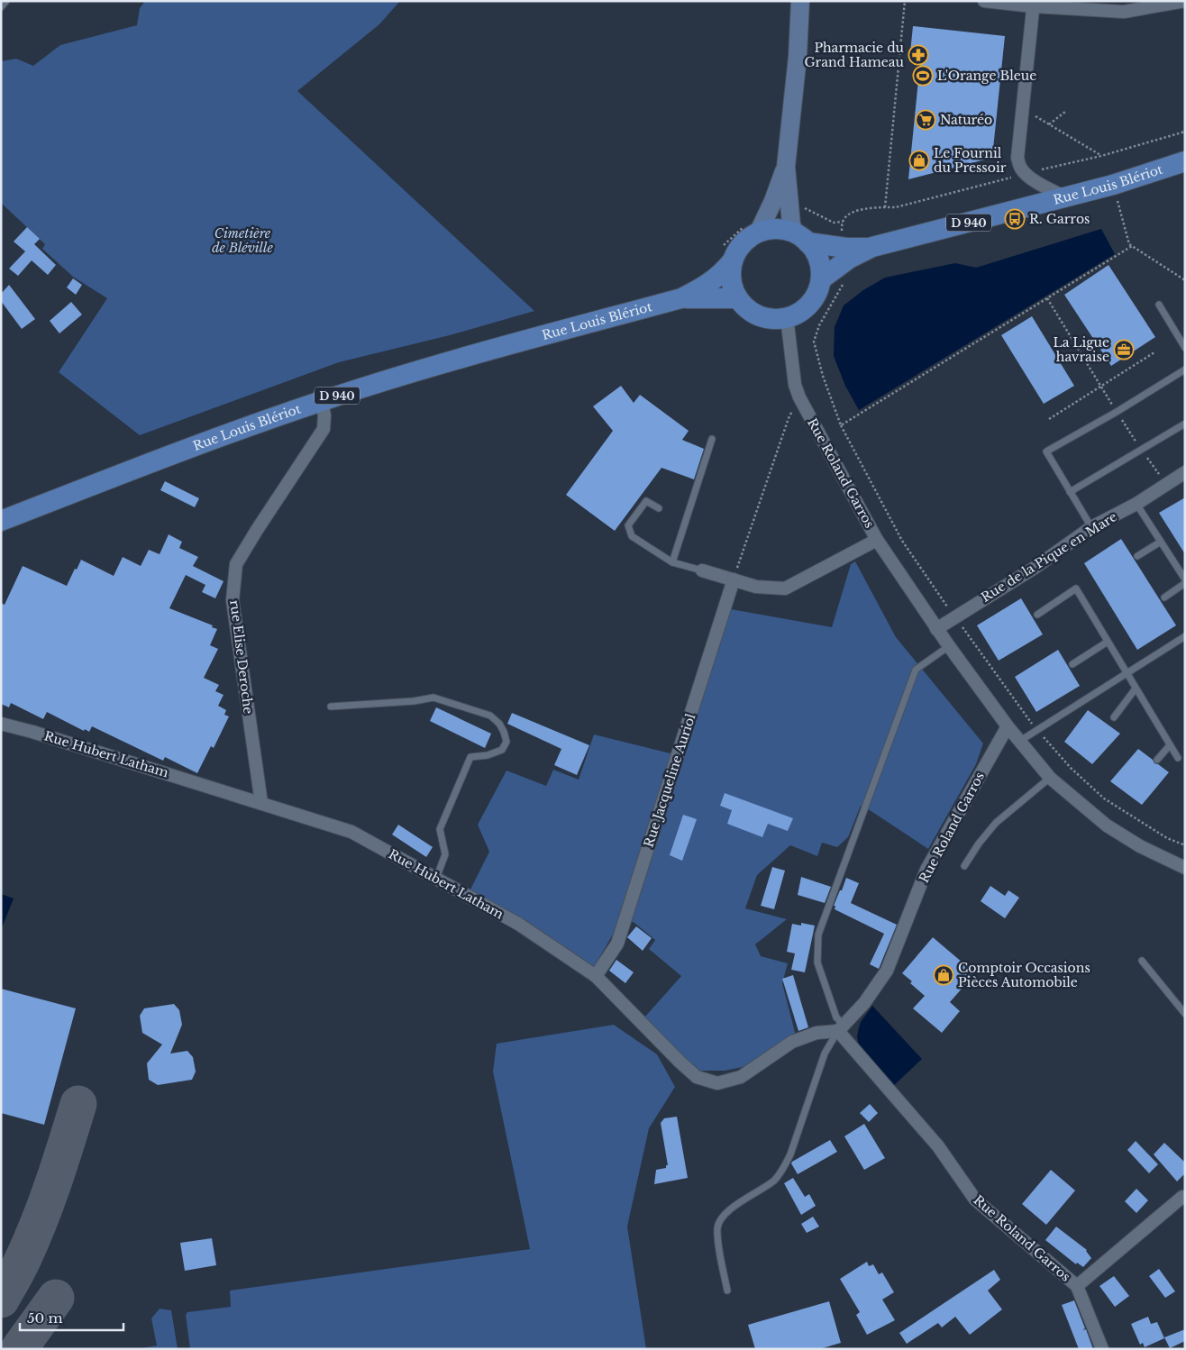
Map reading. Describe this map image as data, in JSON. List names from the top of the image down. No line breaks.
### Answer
{"streets":{"main road":["Rue Louis Blériot","D 940"],"street":["Rue Roland Garros","Rue de la Pique en Mare","rue Elise Deroche","Rue Hubert Latham","Rue Jacqueline Auriol"]},"crossings":[["Rue Louis Blériot","Rue Roland Garros"],["Rue Louis Blériot","rue Elise Deroche"],["Rue Roland Garros","Rue de la Pique en Mare"],["Rue Roland Garros","Rue Hubert Latham"],["rue Elise Deroche","Rue Hubert Latham"],["Rue Hubert Latham","Rue Jacqueline Auriol"]],"parks":["Cimetière de Bléville"],"places":{"pharmacy":["Pharmacie du Grand Hameau"],"sports":["L'Orange Bleue"],"supermarket":["Naturéo"],"shop":["Le Fournil du Pressoir","Comptoir Occasions Pièces Automobile"],"bus stop":["R. Garros"],"office":["La Ligue havraise"]},"scale_bar":"50 m"}
